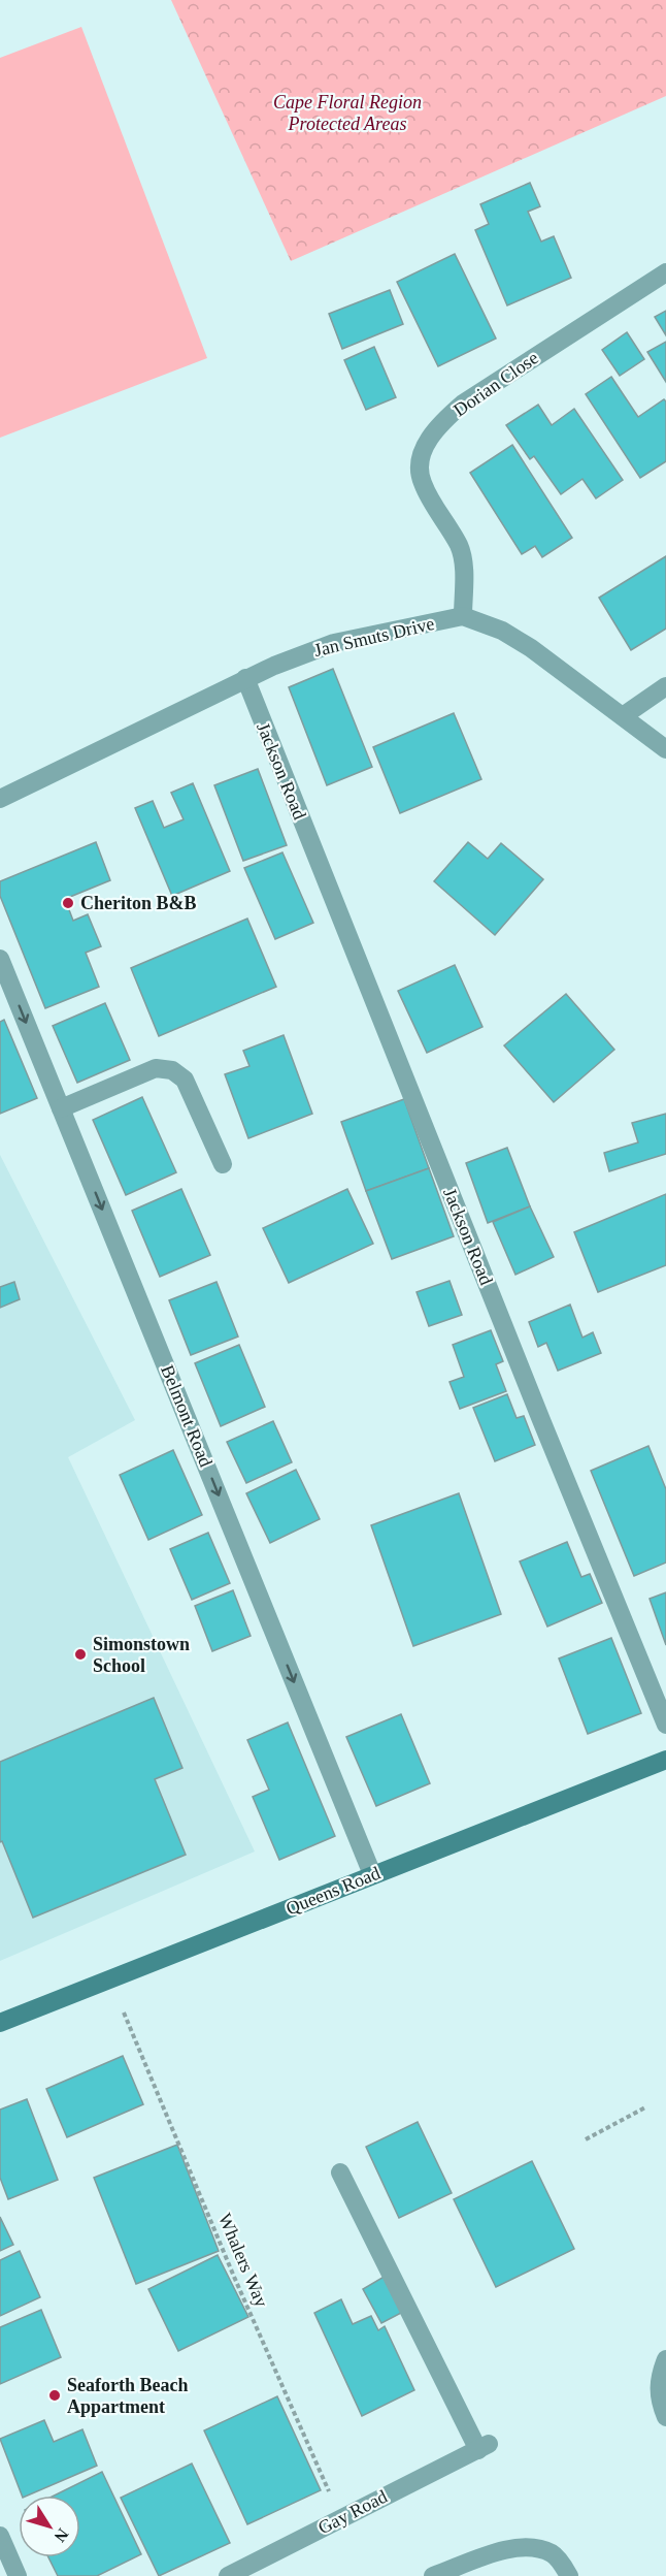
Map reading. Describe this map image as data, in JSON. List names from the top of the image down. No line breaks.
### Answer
{"streets":{"main road":["Queens Road"],"street":["Dorian Close","Jan Smuts Drive","Jackson Road","Belmont Road","Gay Road"],"path":["Whalers Way"]},"crossings":[["Dorian Close","Jan Smuts Drive"],["Jan Smuts Drive","Jackson Road"],["Belmont Road","Queens Road"],["Whalers Way","Gay Road"]],"one_way":["Belmont Road"],"parks":["Cape Floral Region Protected Areas"],"places":["Cheriton B&B","Simonstown School","Seaforth Beach Appartment"],"north":"bottom right"}
